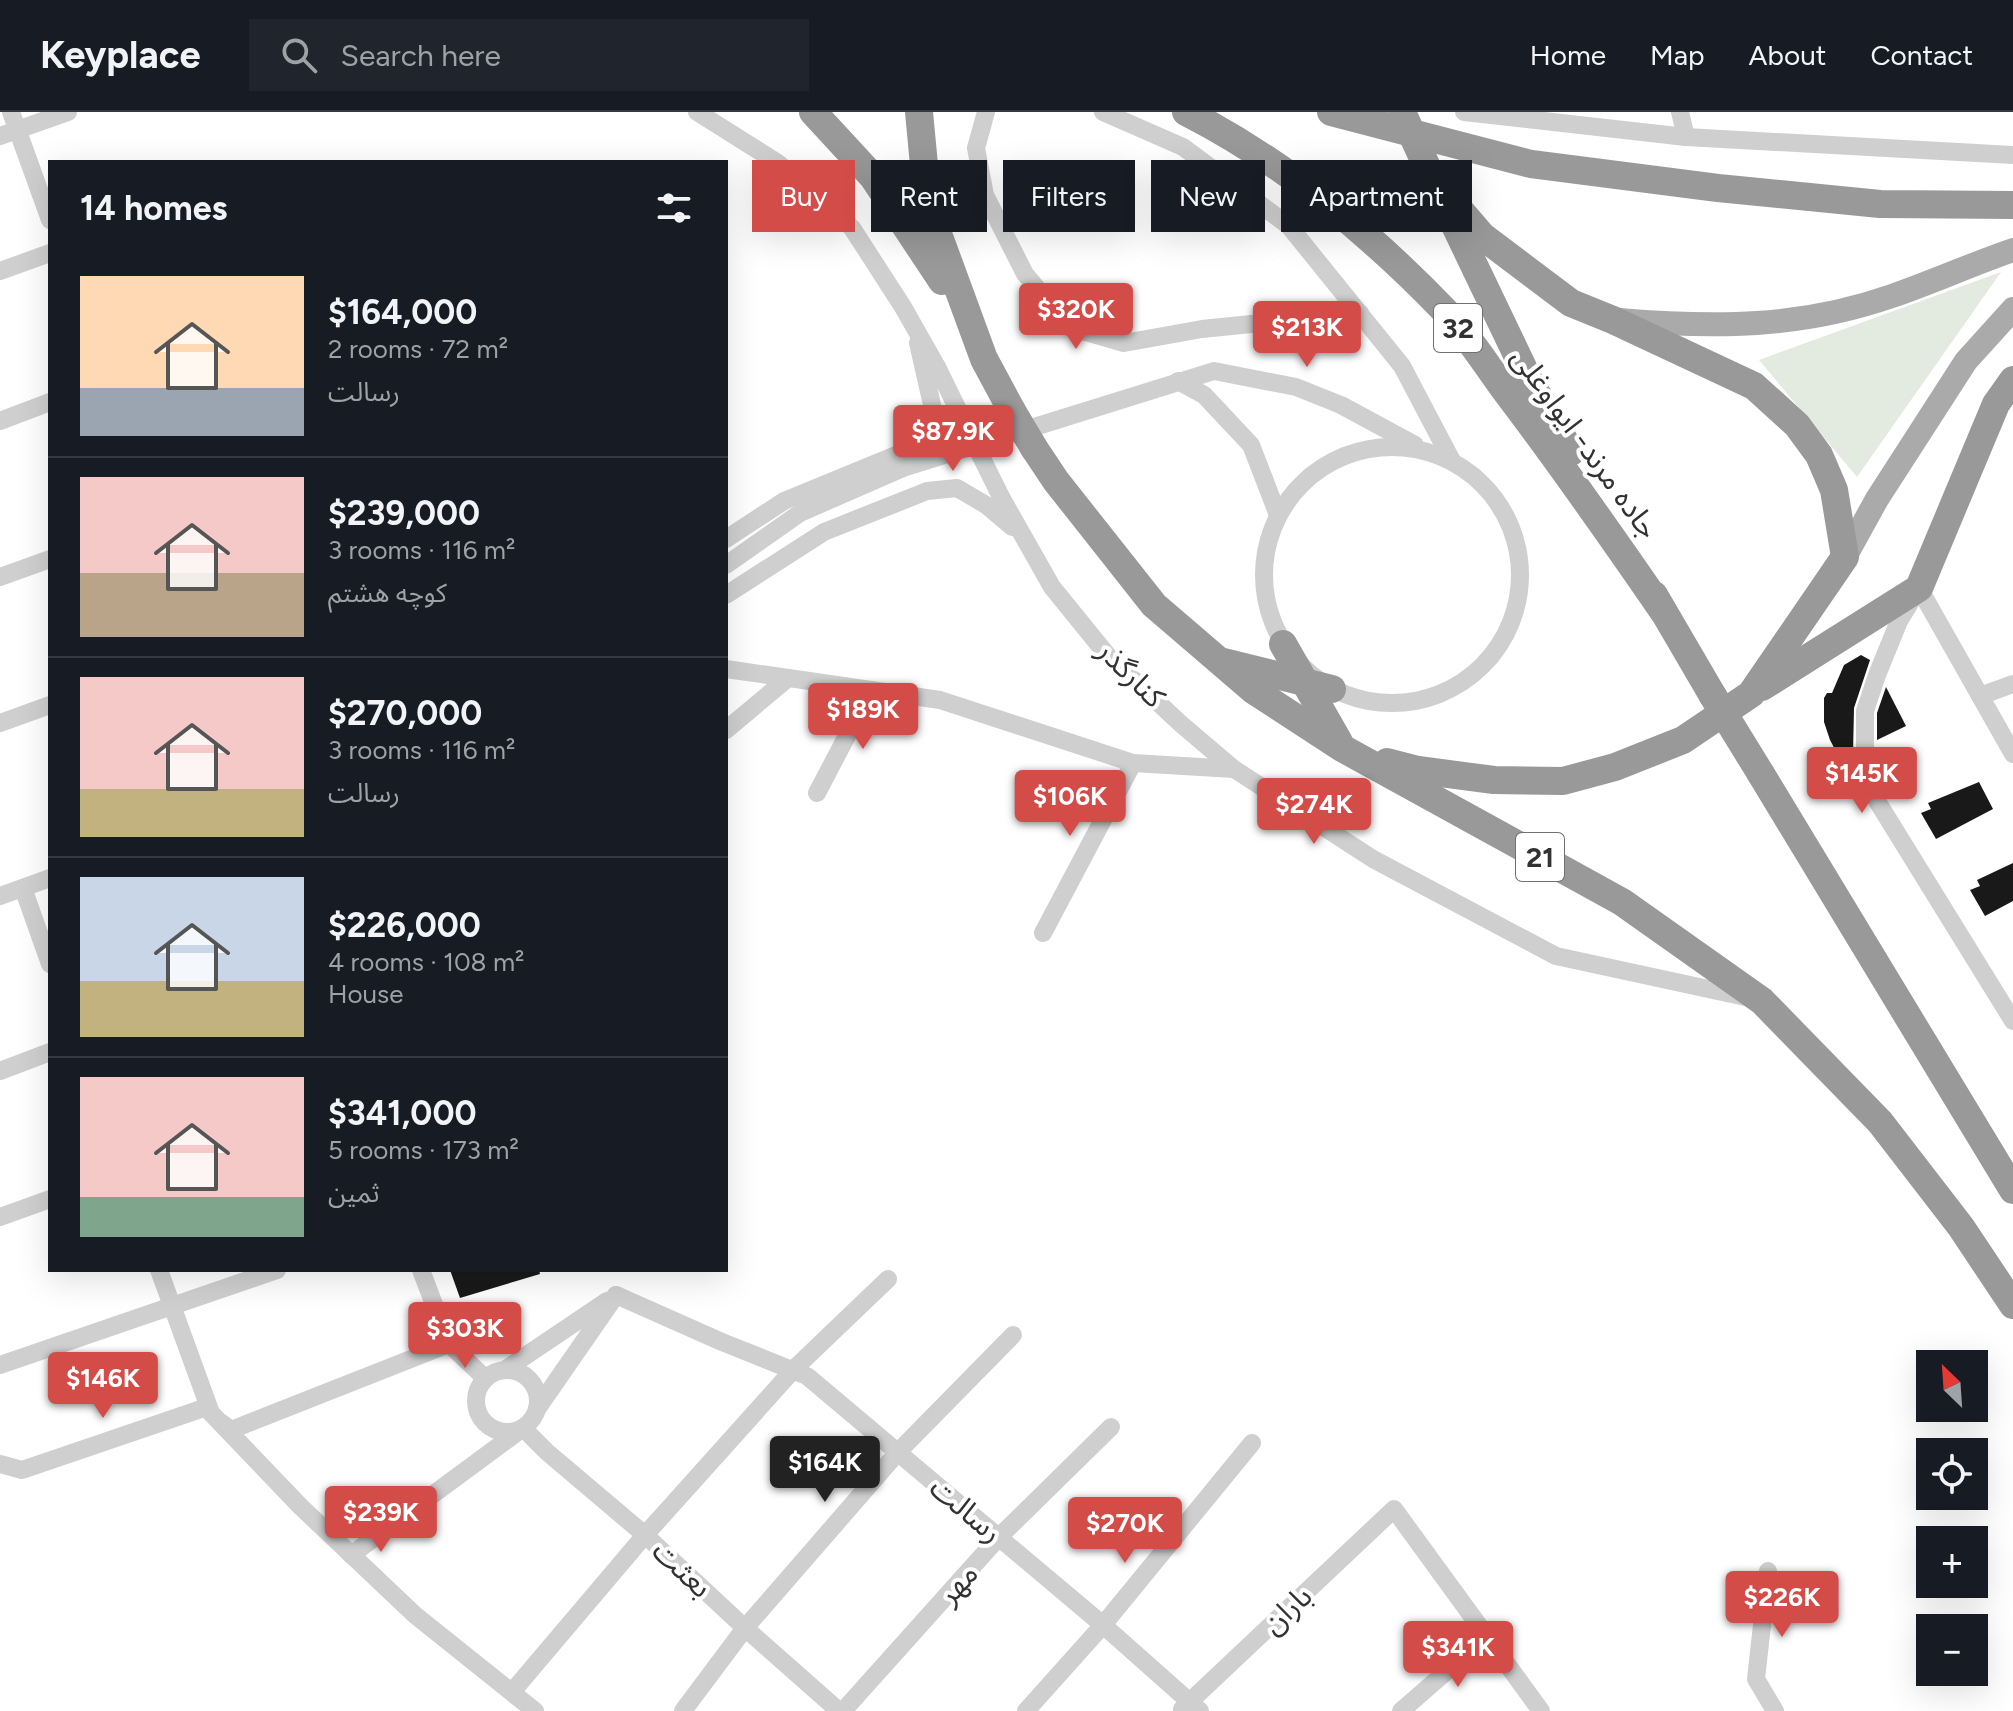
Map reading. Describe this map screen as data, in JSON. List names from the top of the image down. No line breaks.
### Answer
{"streets":{"highway":["32","جاده مرند- ایواوغلی","21"],"street":["کنارگذر","رسالت","بعثت","مهر","باران"]},"crossings":[["کنارگذر","21"],["رسالت","مهر"],["رسالت","باران"],["بعثت","مهر"]],"north":"top left","page":{"header":"Keyplace","search":"Search here","nav":["Home","Map","About","Contact"],"chip":["Buy","Rent","Filters","New","Apartment"],"heading":"14 homes","list":[{"name":"$164,000","note":"2 rooms · 72 m² · رسالت"},{"name":"$239,000","note":"3 rooms · 116 m² · کوچه هشتم"},{"name":"$270,000","note":"3 rooms · 116 m² · رسالت"},{"name":"$226,000","note":"4 rooms · 108 m² · House"},{"name":"$341,000","note":"5 rooms · 173 m² · ثمین"}],"price":["$320K","$213K","$87.9K","$189K","$145K","$106K","$274K","$303K","$146K","$164K","$239K","$270K","$226K","$341K"],"map_buttons":["+","−"]}}
